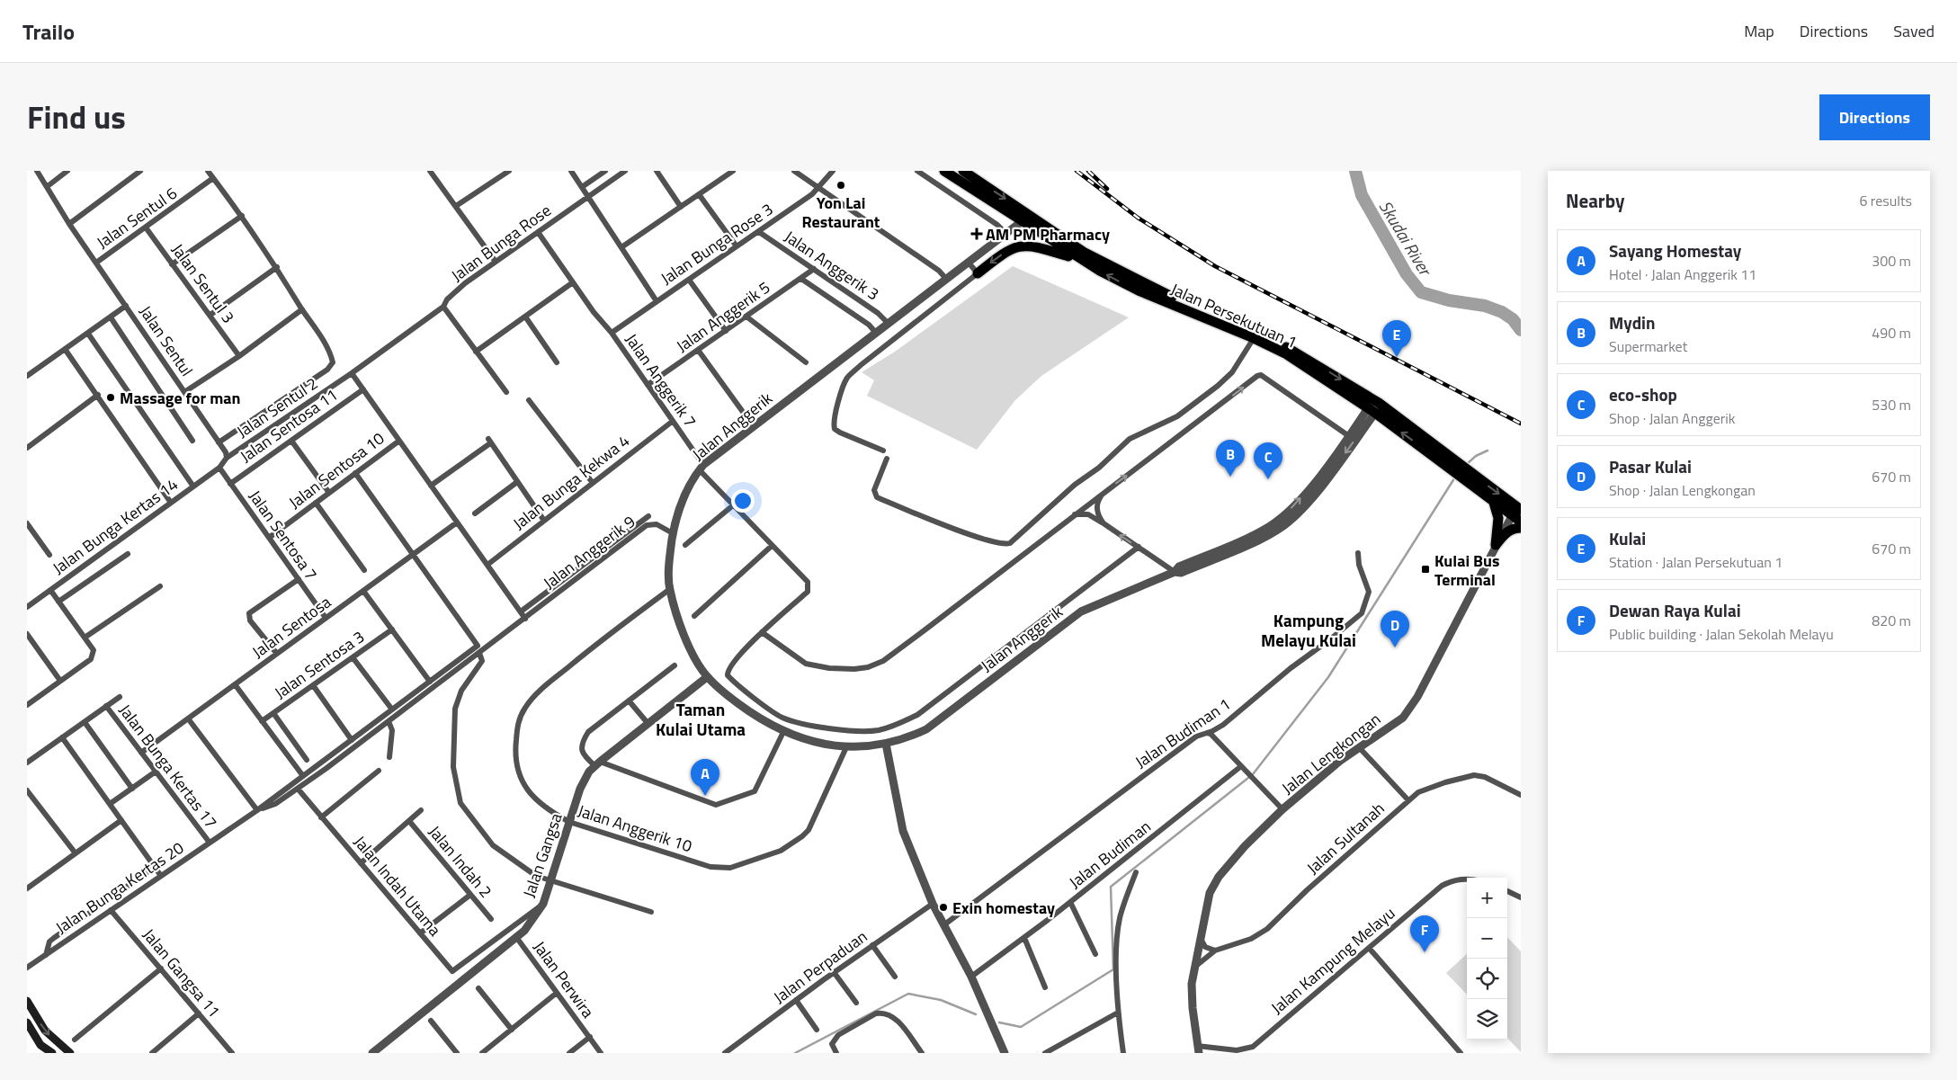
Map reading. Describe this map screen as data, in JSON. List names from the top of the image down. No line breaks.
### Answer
{"streets":{"highway":["Jalan Persekutuan 1"],"street":["Jalan Sentul 6","Jalan Bunga Rose","Jalan Bunga Rose 3","Jalan Anggerik 3","Jalan Sentul 3","Jalan Anggerik 5","Jalan Sentul","Jalan Anggerik 7","Jalan Sentul 2","Jalan Sentosa 11","Jalan Anggerik","Jalan Sentosa 10","Jalan Bunga Kekwa 4","Jalan Bunga Kertas 14","Jalan Sentosa 7","Jalan Anggerik 9","Jalan Sentosa","Jalan Sentosa 3","Jalan Budiman 1","Jalan Lengkongan","Jalan Bunga Kertas 17","Jalan Anggerik 10","Jalan Sultanah","Jalan Budiman","Jalan Gangsa","Jalan Indah 2","Jalan Indah Utama","Jalan Bunga Kertas 20","Jalan Kampung Melayu","Jalan Perpaduan","Jalan Gangsa 11","Jalan Perwira"]},"crossings":[["Jalan Sentul 6","Jalan Sentul 3"],["Jalan Sentul 6","Jalan Sentul"],["Jalan Bunga Rose","Jalan Anggerik 7"],["Jalan Bunga Rose","Jalan Sentul 2"],["Jalan Bunga Rose 3","Jalan Anggerik 3"],["Jalan Bunga Rose 3","Jalan Anggerik 7"],["Jalan Anggerik 3","Jalan Anggerik 5"],["Jalan Anggerik 3","Jalan Anggerik"],["Jalan Persekutuan 1","Jalan Anggerik"],["Jalan Persekutuan 1","Jalan Lengkongan"],["Jalan Anggerik 5","Jalan Anggerik 7"],["Jalan Sentul","Jalan Sentul 2"],["Jalan Anggerik 7","Jalan Anggerik"],["Jalan Anggerik 7","Jalan Bunga Kekwa 4"],["Jalan Sentul 2","Jalan Bunga Kertas 14"],["Jalan Sentul 2","Jalan Sentosa 7"],["Jalan Sentosa 11","Jalan Sentosa 7"],["Jalan Anggerik","Jalan Anggerik 9"],["Jalan Anggerik","Jalan Anggerik 10"],["Jalan Anggerik","Jalan Gangsa"],["Jalan Sentosa 10","Jalan Sentosa 7"],["Jalan Bunga Kertas 14","Jalan Sentosa 7"],["Jalan Sentosa 7","Jalan Sentosa"],["Jalan Anggerik 9","Jalan Indah Utama"],["Jalan Anggerik 9","Jalan Bunga Kertas 20"],["Jalan Sentosa","Jalan Bunga Kertas 17"],["Jalan Bunga Kertas 17","Jalan Bunga Kertas 20"],["Jalan Anggerik 10","Jalan Gangsa"],["Jalan Gangsa","Jalan Indah Utama"],["Jalan Gangsa","Jalan Perwira"],["Jalan Bunga Kertas 20","Jalan Gangsa 11"]],"districts":["Kampung Melayu Kulai","Taman Kulai Utama"],"water":["Skudai River"],"places":{"other":["Yon Lai Restaurant","Massage for man","Exin homestay"],"health":["AM PM Pharmacy"],"transit":["Kulai Bus Terminal"]},"page":{"header":"Trailo","nav":["Map","Directions","Saved"],"title":"Find us","buttons":"Directions","heading":["Nearby","6 results"],"list":[{"mark":"A","name":"Sayang Homestay","note":"Hotel · Jalan Anggerik 11","value":"300 m"},{"mark":"B","name":"Mydin","note":"Supermarket","value":"490 m"},{"mark":"C","name":"eco-shop","note":"Shop · Jalan Anggerik","value":"530 m"},{"mark":"D","name":"Pasar Kulai","note":"Shop · Jalan Lengkongan","value":"670 m"},{"mark":"E","name":"Kulai","note":"Station · Jalan Persekutuan 1","value":"670 m"},{"mark":"F","name":"Dewan Raya Kulai","note":"Public building · Jalan Sekolah Melayu","value":"820 m"}],"pins":["E","B","C","D","A","F"],"map_buttons":["+","−"]}}
